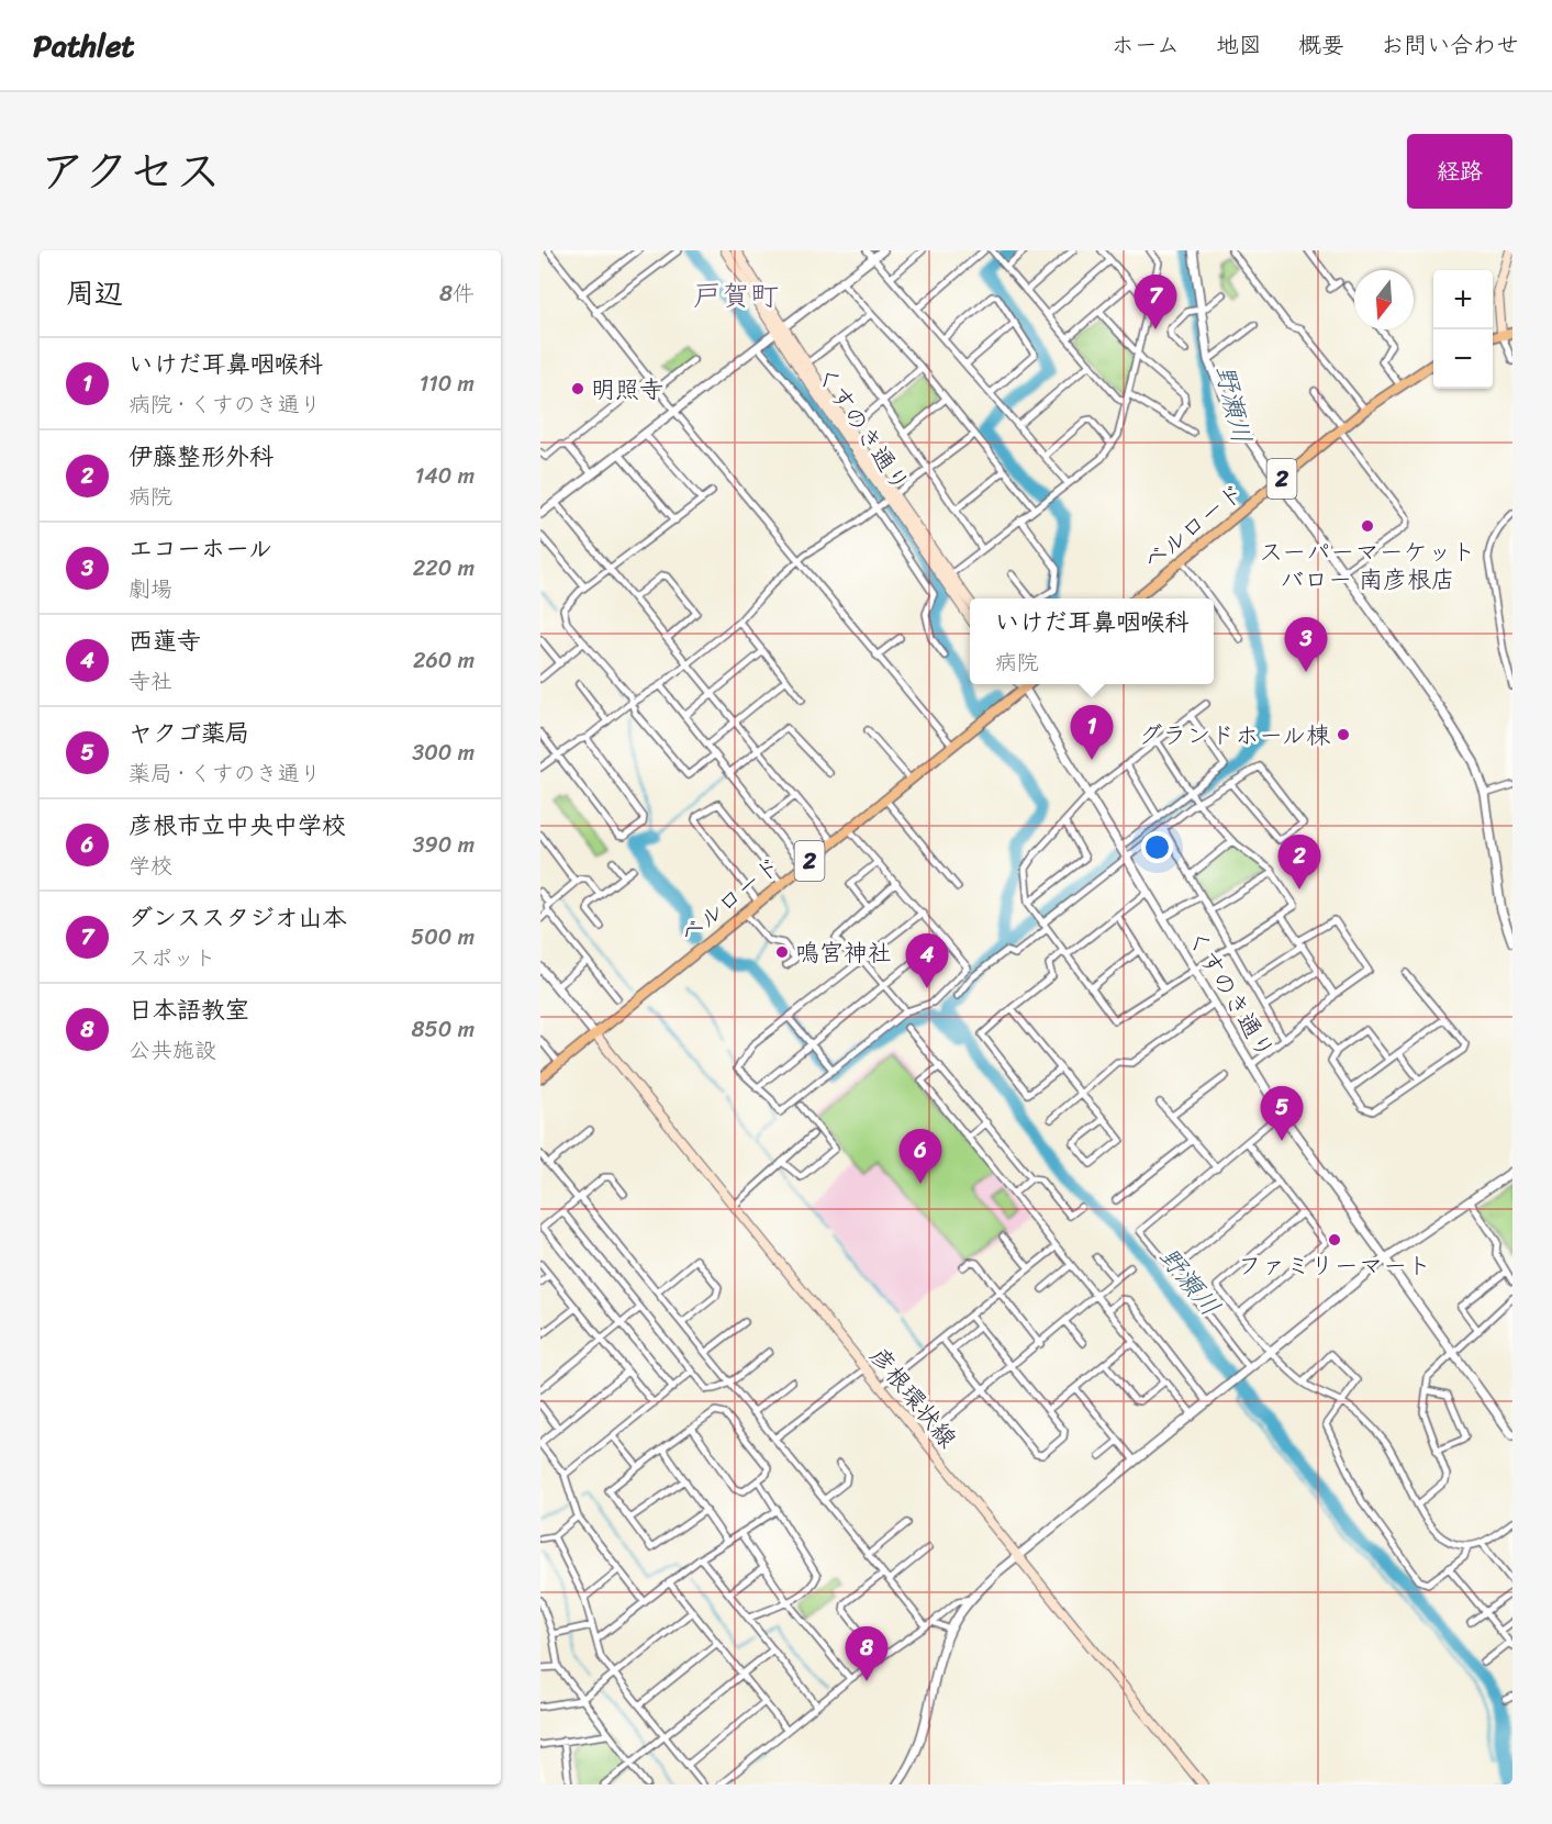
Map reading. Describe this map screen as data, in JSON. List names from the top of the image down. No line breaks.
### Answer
{"streets":{"main road":["くすのき通り","2","ベルロード","彦根環状線"]},"crossings":[["くすのき通り","ベルロード"],["ベルロード","彦根環状線"]],"districts":["戸賀町"],"water":["野瀬川"],"places":["明照寺","スーパーマーケット バロー 南彦根店","グランドホール棟","鳴宮神社","ファミリーマート"],"north":"bottom","page":{"header":"Pathlet","nav":["ホーム","地図","概要","お問い合わせ"],"title":"アクセス","buttons":"経路","heading":["周辺","8件"],"map_buttons":["+","−"],"pins":["7","3","1","2","4","5","6","8"],"list":[{"mark":"1","name":"いけだ耳鼻咽喉科","note":"病院 · くすのき通り","value":"110 m"},{"mark":"2","name":"伊藤整形外科","note":"病院","value":"140 m"},{"mark":"3","name":"エコーホール","note":"劇場","value":"220 m"},{"mark":"4","name":"西蓮寺","note":"寺社","value":"260 m"},{"mark":"5","name":"ヤクゴ薬局","note":"薬局 · くすのき通り","value":"300 m"},{"mark":"6","name":"彦根市立中央中学校","note":"学校","value":"390 m"},{"mark":"7","name":"ダンススタジオ山本","note":"スポット","value":"500 m"},{"mark":"8","name":"日本語教室","note":"公共施設","value":"850 m"}],"popup":["いけだ耳鼻咽喉科","病院"]}}
